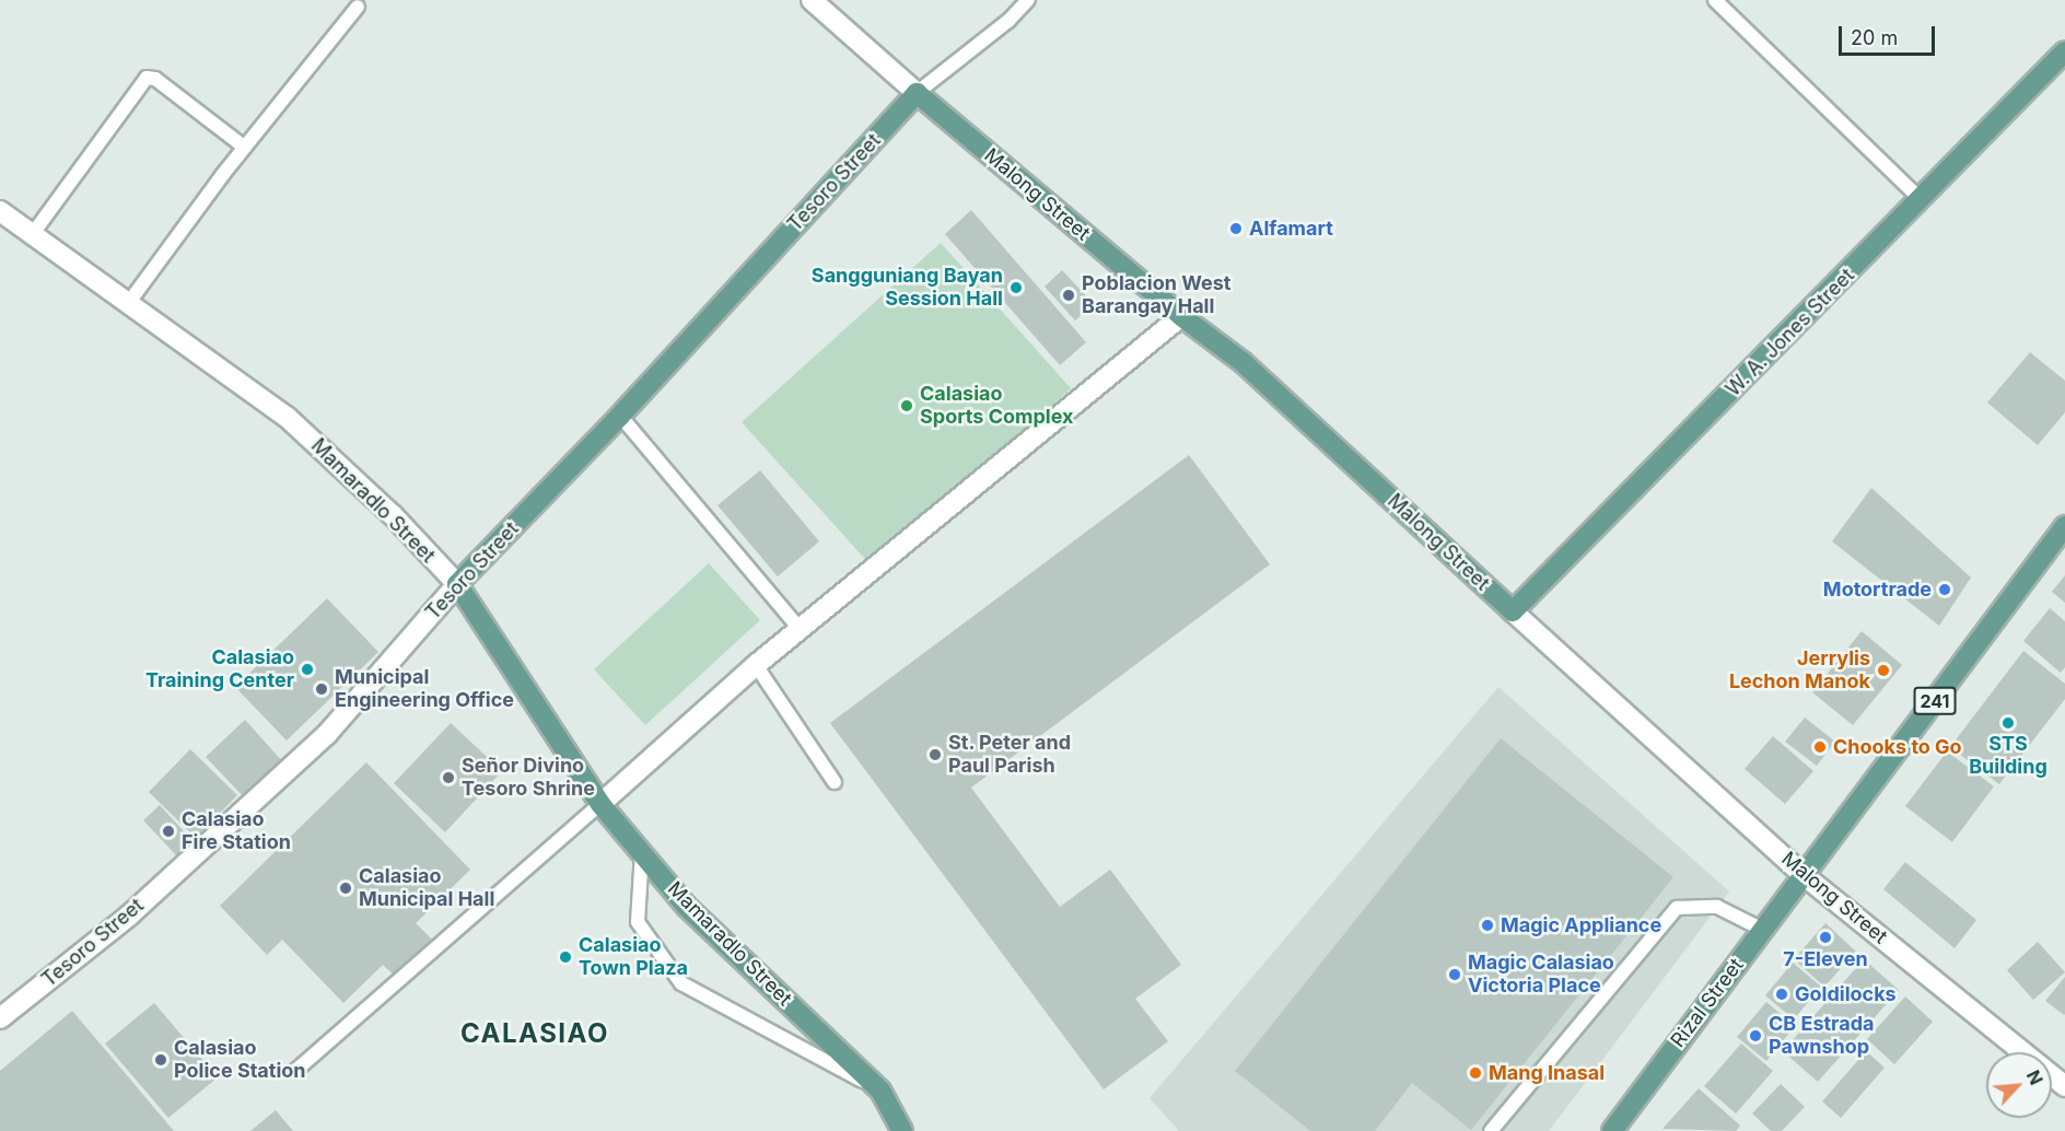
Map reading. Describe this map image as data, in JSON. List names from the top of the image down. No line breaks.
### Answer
{"streets":{"main road":["Tesoro Street","Malong Street","W. A. Jones Street","Mamaradlo Street","241","Rizal Street"]},"crossings":[["Tesoro Street","Malong Street"],["Tesoro Street","Mamaradlo Street"],["Malong Street","W. A. Jones Street"],["Malong Street","241"],["Malong Street","Rizal Street"],["241","Rizal Street"]],"districts":["CALASIAO"],"places":["Alfamart","Sangguniang Bayan Session Hall","Poblacion West Barangay Hall","Calasiao Sports Complex","Motortrade","Calasiao Training Center","Jerrylis Lechon Manok","Municipal Engineering Office","STS Building","Chooks to Go","St. Peter and Paul Parish","Señor Divino Tesoro Shrine","Calasiao Fire Station","Calasiao Municipal Hall","Magic Appliance","7-Eleven","Calasiao Town Plaza","Magic Calasiao Victoria Place","Goldilocks","CB Estrada Pawnshop","Calasiao Police Station","Mang Inasal"],"scale_bar":"20 m","north":"top right"}
